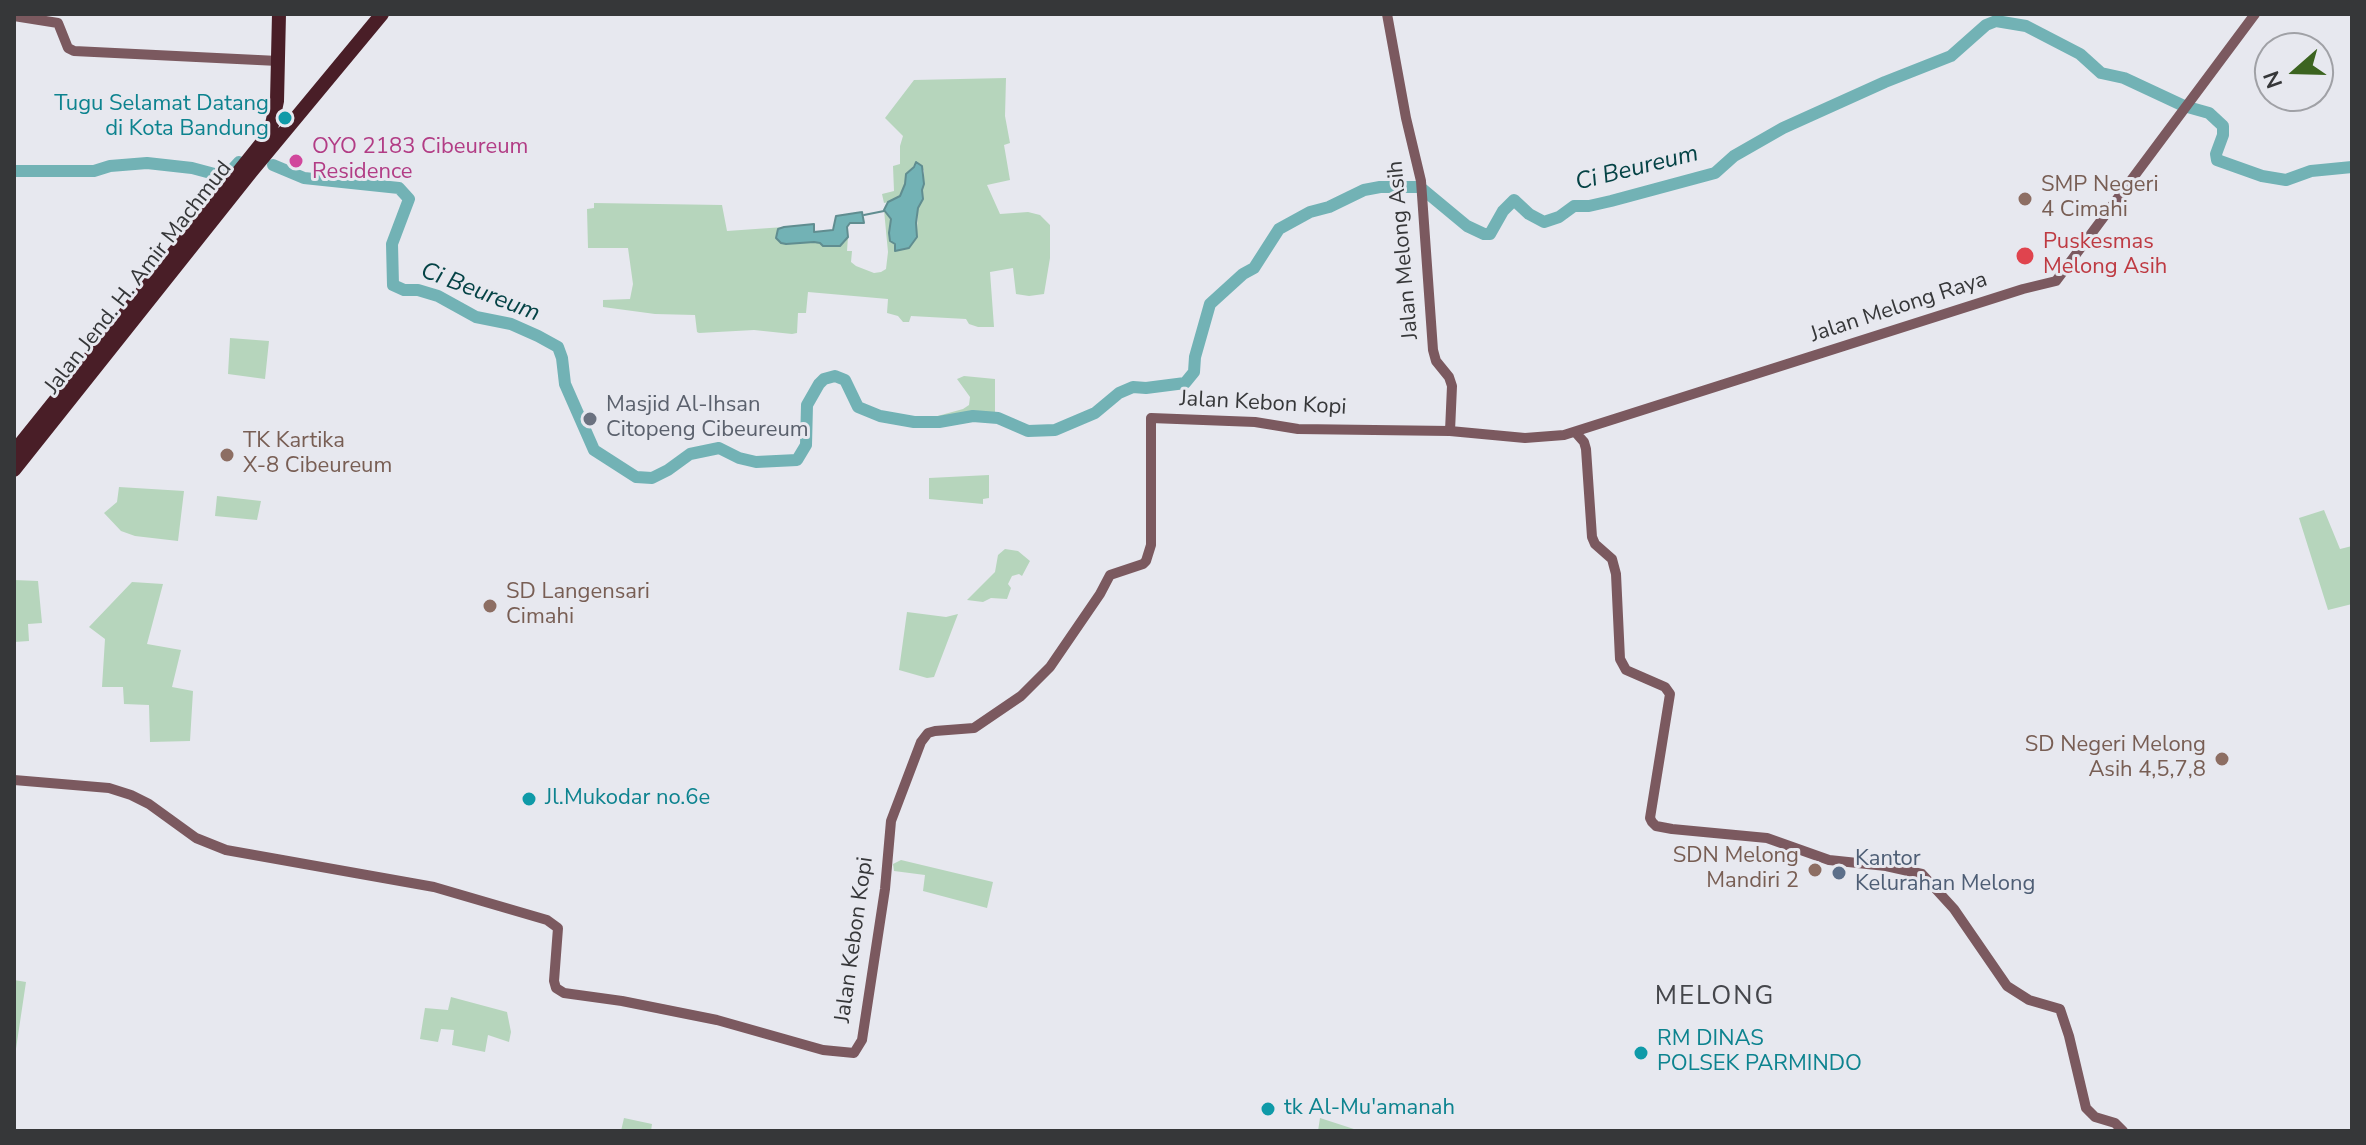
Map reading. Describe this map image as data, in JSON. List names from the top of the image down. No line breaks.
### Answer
{"streets":{"highway":["Jalan Jend. H. Amir Machmud"],"main road":["Jalan Melong Asih","Jalan Melong Raya","Jalan Kebon Kopi"]},"crossings":[["Jalan Melong Asih","Jalan Melong Raya"],["Jalan Melong Asih","Jalan Kebon Kopi"],["Jalan Melong Raya","Jalan Kebon Kopi"]],"districts":["MELONG"],"water":["Ci Beureum"],"places":["Tugu Selamat Datang di Kota Bandung","OYO 2183 Cibeureum Residence","SMP Negeri 4 Cimahi","Puskesmas Melong Asih","Masjid Al-Ihsan Citopeng Cibeureum","TK Kartika X-8 Cibeureum","SD Langensari Cimahi","SD Negeri Melong Asih 4,5,7,8","Jl.Mukodar no.6e","SDN Melong Mandiri 2","Kantor Kelurahan Melong","RM DINAS POLSEK PARMINDO","tk Al-Mu'amanah"],"north":"left"}
